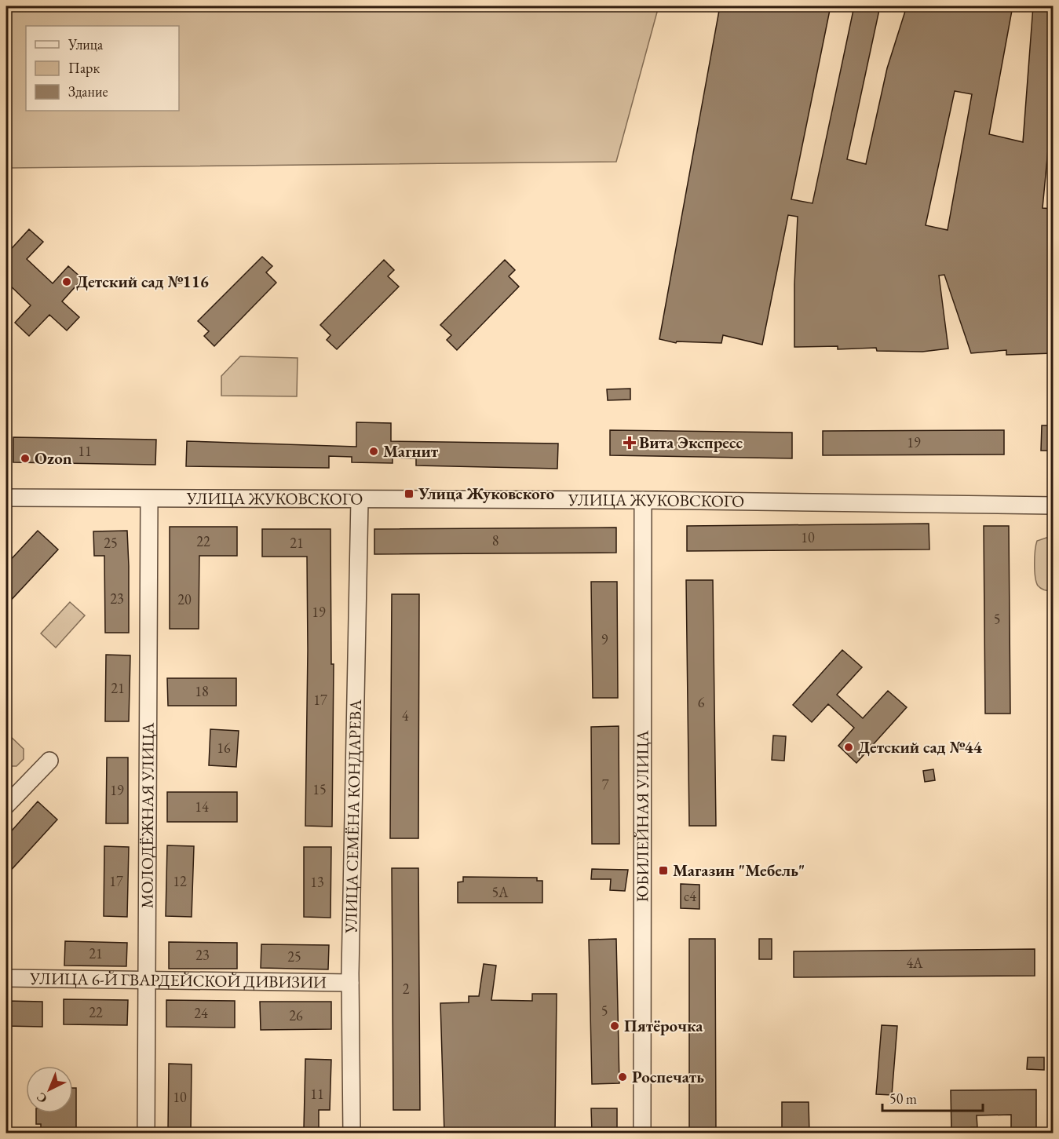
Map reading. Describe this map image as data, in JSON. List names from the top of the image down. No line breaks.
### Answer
{"streets":{"street":["УЛИЦА ЖУКОВСКОГО","МОЛОДЁЖНАЯ УЛИЦА","УЛИЦА СЕМЁНА КОНДАРЕВА","ЮБИЛЕЙНАЯ УЛИЦА","УЛИЦА 6-Й ГВАРДЕЙСКОЙ ДИВИЗИИ"]},"crossings":[["УЛИЦА ЖУКОВСКОГО","МОЛОДЁЖНАЯ УЛИЦА"],["УЛИЦА ЖУКОВСКОГО","УЛИЦА СЕМЁНА КОНДАРЕВА"],["УЛИЦА ЖУКОВСКОГО","ЮБИЛЕЙНАЯ УЛИЦА"],["МОЛОДЁЖНАЯ УЛИЦА","УЛИЦА 6-Й ГВАРДЕЙСКОЙ ДИВИЗИИ"],["УЛИЦА СЕМЁНА КОНДАРЕВА","УЛИЦА 6-Й ГВАРДЕЙСКОЙ ДИВИЗИИ"]],"places":{"other":["Детский сад №116","Магнит","Ozon","Детский сад №44","Пятёрочка","Роспечать"],"health":["Вита Экспресс"],"transit":["Улица Жуковского","Магазин \"Мебель\""]},"house_numbers":["19","11","10","8","22","25","21","23","20","19","5","9","21","18","17","6","4","16","7","15","19","14","17","12","13","5А","с4","21","23","25","4А","2","5","22","24","26","11","10"],"legend":["Улица","Парк","Здание"],"scale_bar":"50 m","north":"bottom left"}
